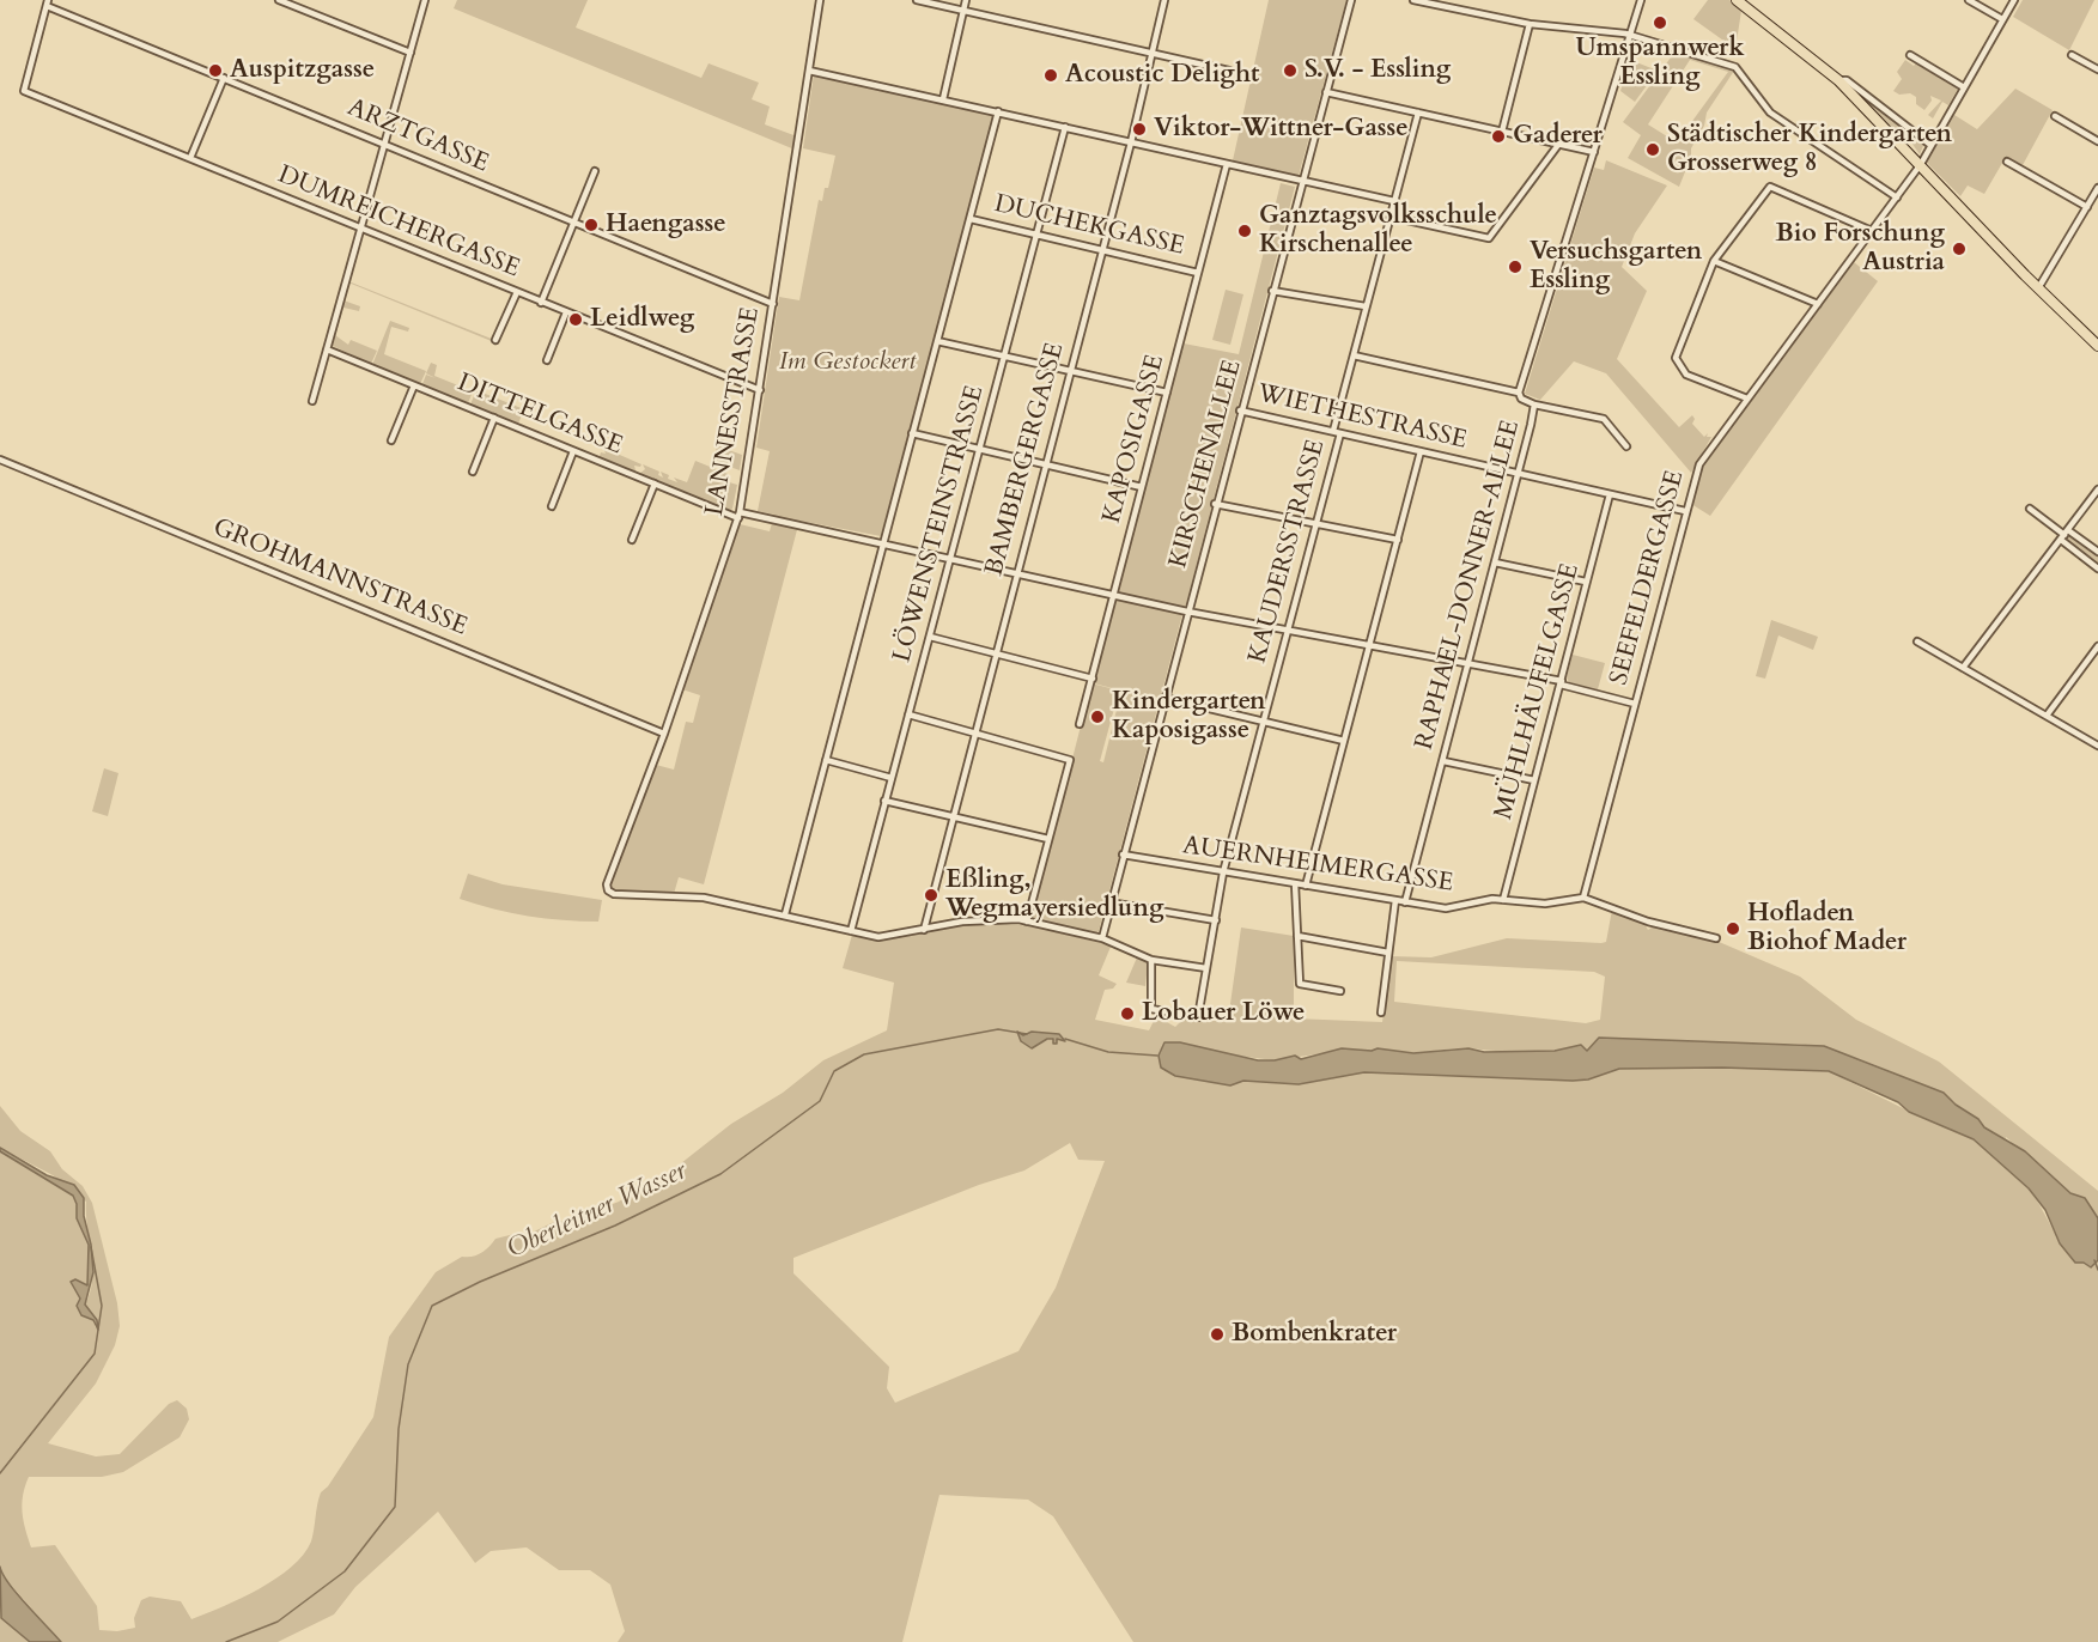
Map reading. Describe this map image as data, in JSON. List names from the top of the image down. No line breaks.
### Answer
{"streets":{"street":["ARZTGASSE","DUMREICHERGASSE","DUCHEKGASSE","LANNESSTRASSE","DITTELGASSE","WIETHESTRASSE","KAPOSIGASSE","BAMBERGERGASSE","KIRSCHENALLEE","LÖWENSTEINSTRASSE","KAUDERSSTRASSE","GROHMANNSTRASSE","SEEFELDERGASSE","RAPHAEL-DONNER-ALLEE","MÜHLHÄUFELGASSE","AUERNHEIMERGASSE"]},"crossings":[["ARZTGASSE","DUMREICHERGASSE"],["ARZTGASSE","LANNESSTRASSE"],["DUMREICHERGASSE","LANNESSTRASSE"],["DUCHEKGASSE","KAPOSIGASSE"],["DUCHEKGASSE","BAMBERGERGASSE"],["DUCHEKGASSE","LÖWENSTEINSTRASSE"],["LANNESSTRASSE","DITTELGASSE"],["LANNESSTRASSE","GROHMANNSTRASSE"],["DITTELGASSE","KAPOSIGASSE"],["DITTELGASSE","BAMBERGERGASSE"],["DITTELGASSE","KIRSCHENALLEE"],["DITTELGASSE","LÖWENSTEINSTRASSE"],["DITTELGASSE","KAUDERSSTRASSE"],["DITTELGASSE","SEEFELDERGASSE"],["DITTELGASSE","RAPHAEL-DONNER-ALLEE"],["DITTELGASSE","MÜHLHÄUFELGASSE"],["WIETHESTRASSE","KIRSCHENALLEE"],["WIETHESTRASSE","KAUDERSSTRASSE"],["WIETHESTRASSE","SEEFELDERGASSE"],["WIETHESTRASSE","RAPHAEL-DONNER-ALLEE"],["WIETHESTRASSE","MÜHLHÄUFELGASSE"],["KIRSCHENALLEE","AUERNHEIMERGASSE"],["KAUDERSSTRASSE","AUERNHEIMERGASSE"],["SEEFELDERGASSE","AUERNHEIMERGASSE"],["RAPHAEL-DONNER-ALLEE","AUERNHEIMERGASSE"],["MÜHLHÄUFELGASSE","AUERNHEIMERGASSE"]],"water":["Oberleitner Wasser"],"parks":["Im Gestockert"],"places":["Umspannwerk Essling","Auspitzgasse","S.V. - Essling","Acoustic Delight","Viktor-Wittner-Gasse","Gaderer","Städtischer Kindergarten Grosserweg 8","Haengasse","Ganztagsvolksschule Kirschenallee","Bio Forschung Austria","Versuchsgarten Essling","Leidlweg","Kindergarten Kaposigasse","Eßling, Wegmayersiedlung","Hofladen Biohof Mader","Lobauer Löwe","Bombenkrater"]}
